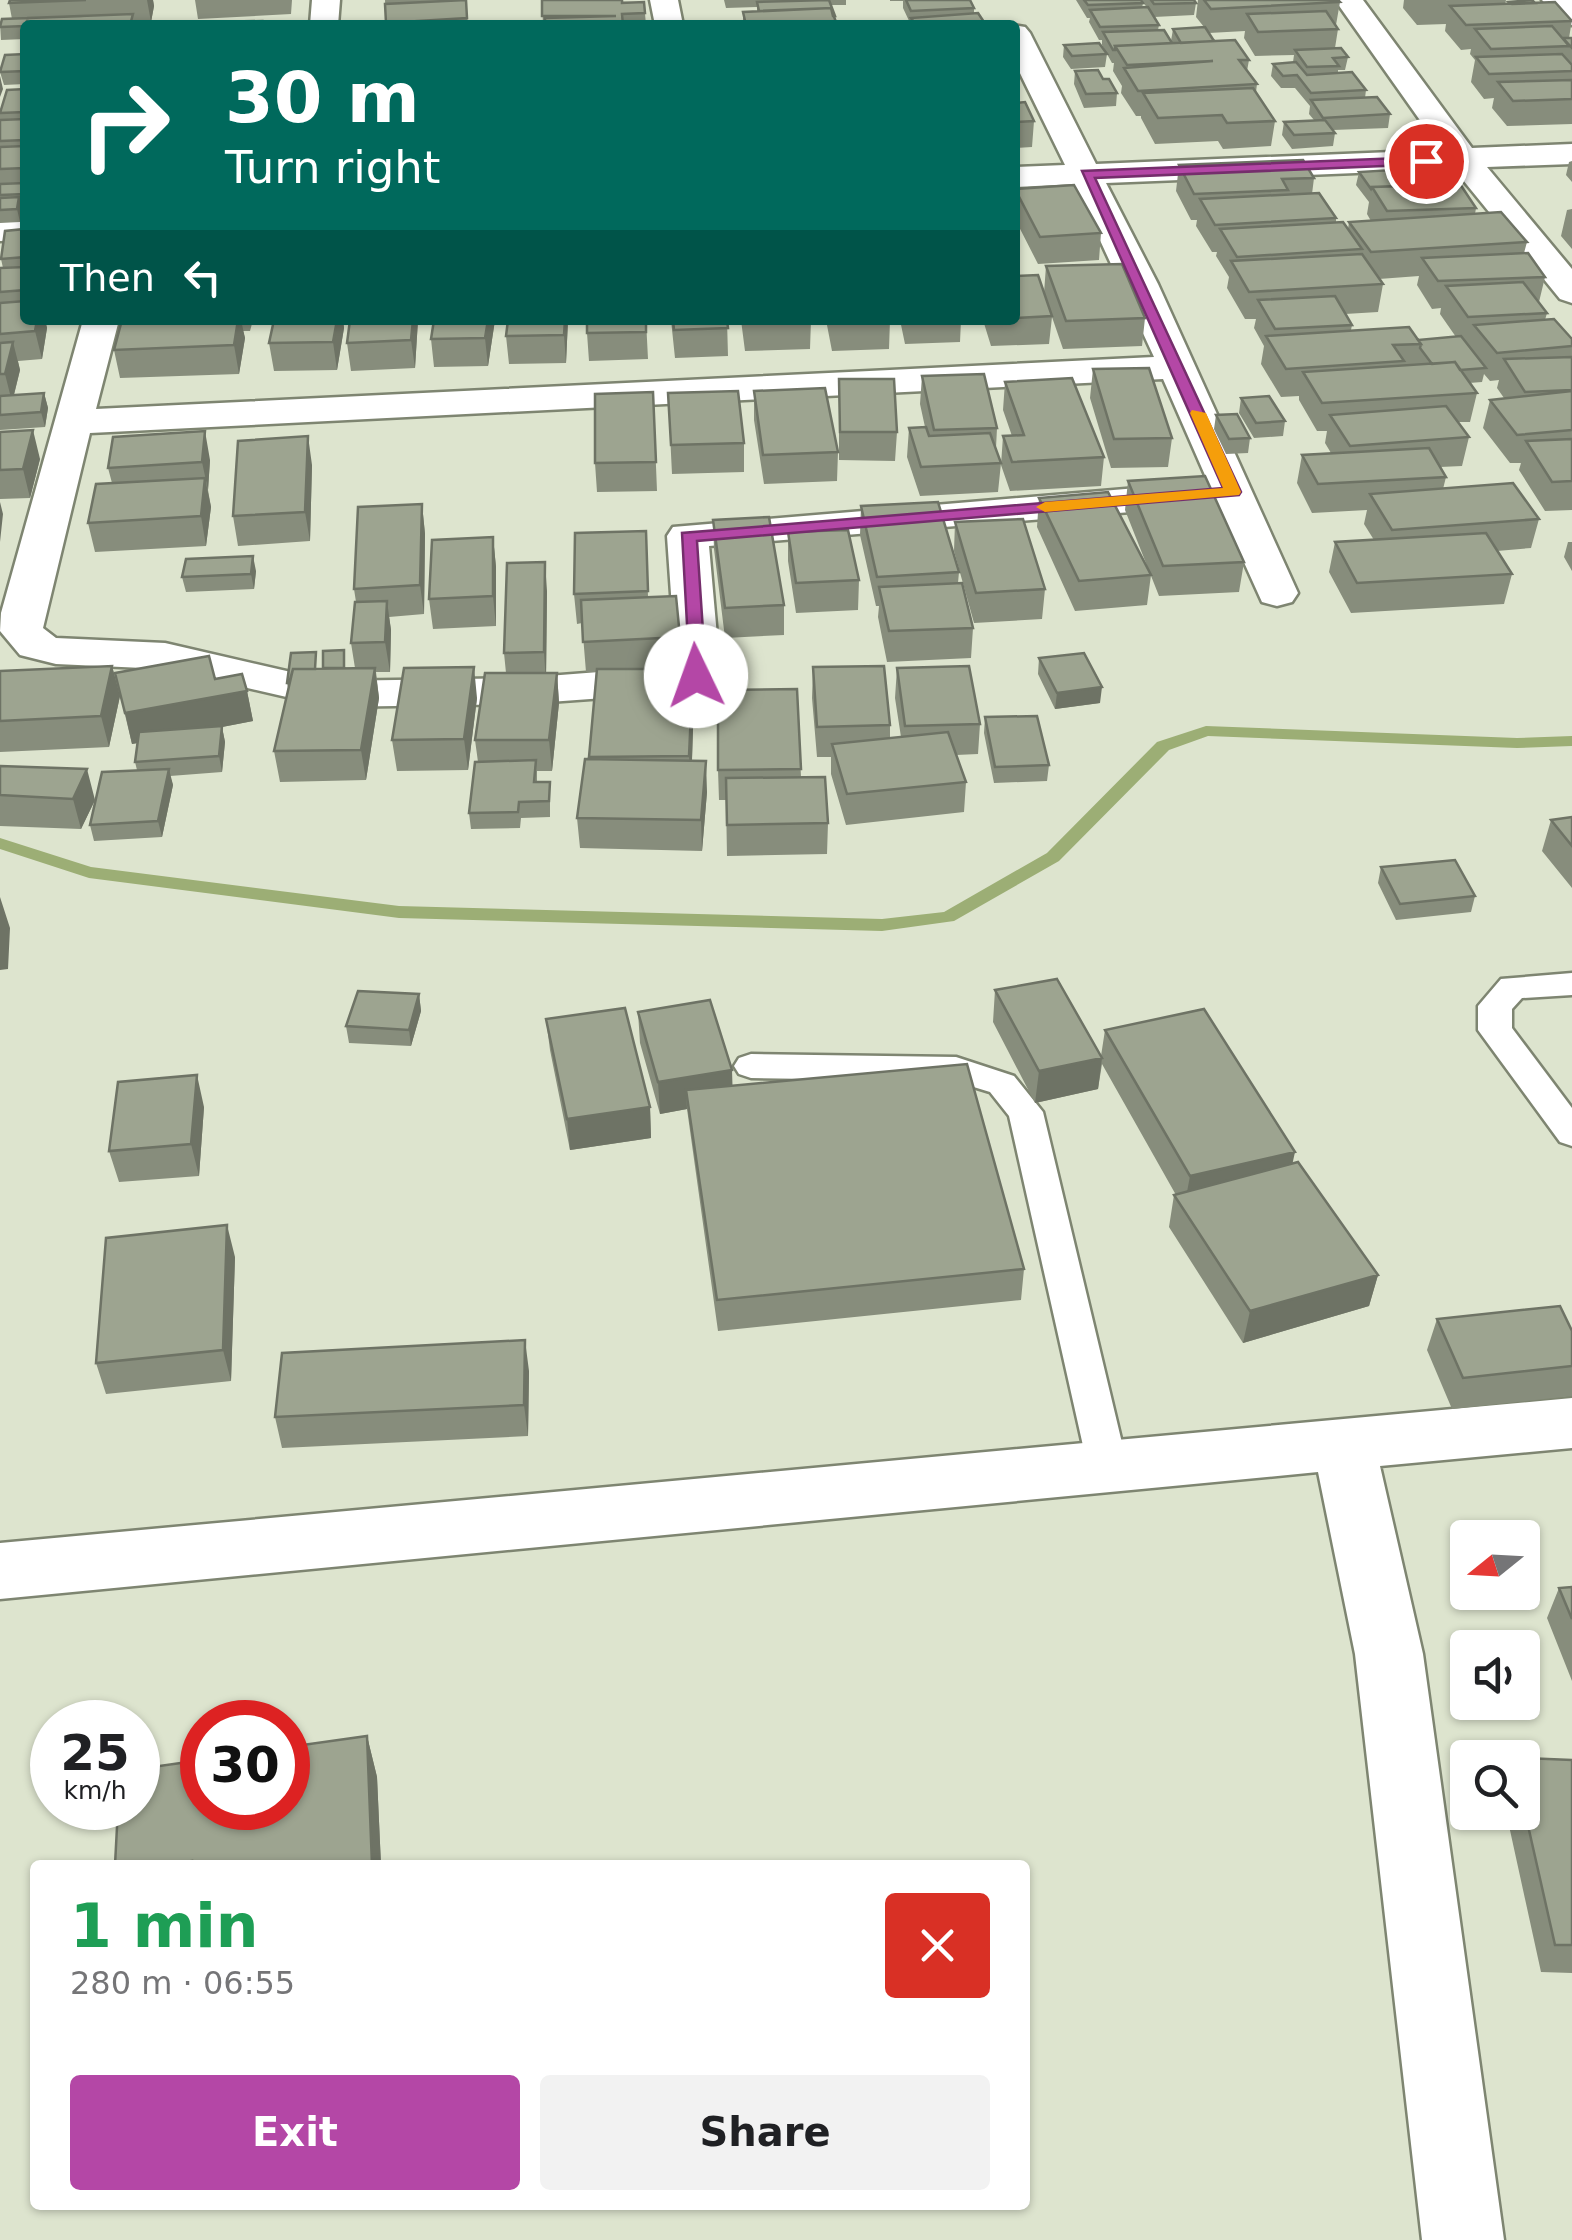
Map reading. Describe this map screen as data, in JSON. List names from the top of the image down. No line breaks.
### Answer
{"north":"left","page":{"turn":["30 m","Turn right"],"then":"Then","speed":"25 km/h","limit":"30","heading":["1 min","280 m · 06:55"],"buttons":["Exit","Share"]}}
